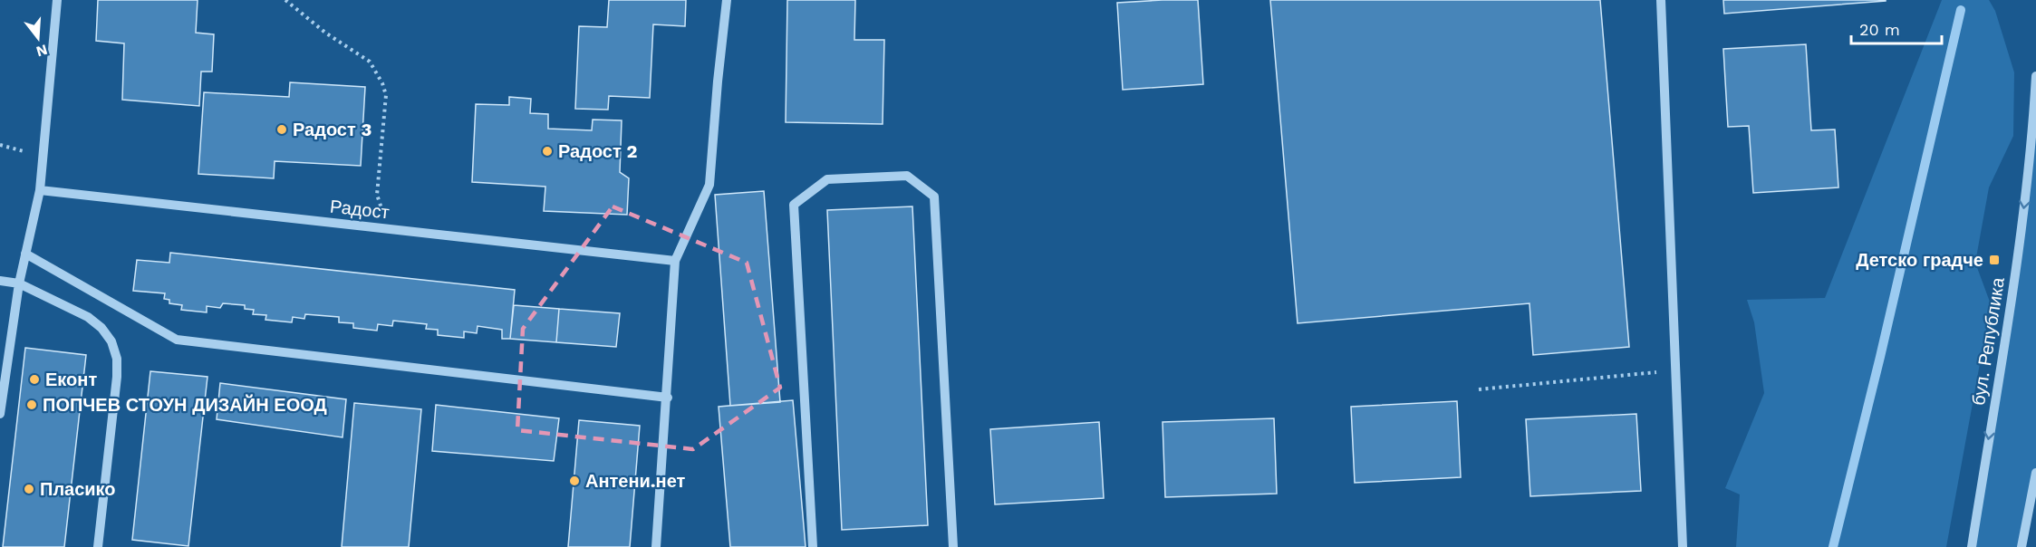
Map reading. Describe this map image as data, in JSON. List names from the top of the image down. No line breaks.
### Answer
{"streets":{"street":["Радост","бул. Република"]},"one_way":["бул. Република"],"places":{"other":["Радост 3","Радост 2","Еконт","ПОПЧЕВ СТОУН ДИЗАЙН ЕООД","Антени.нет","Пласико"],"transit":["Детско градче"]},"scale_bar":"20 m","north":"bottom"}
